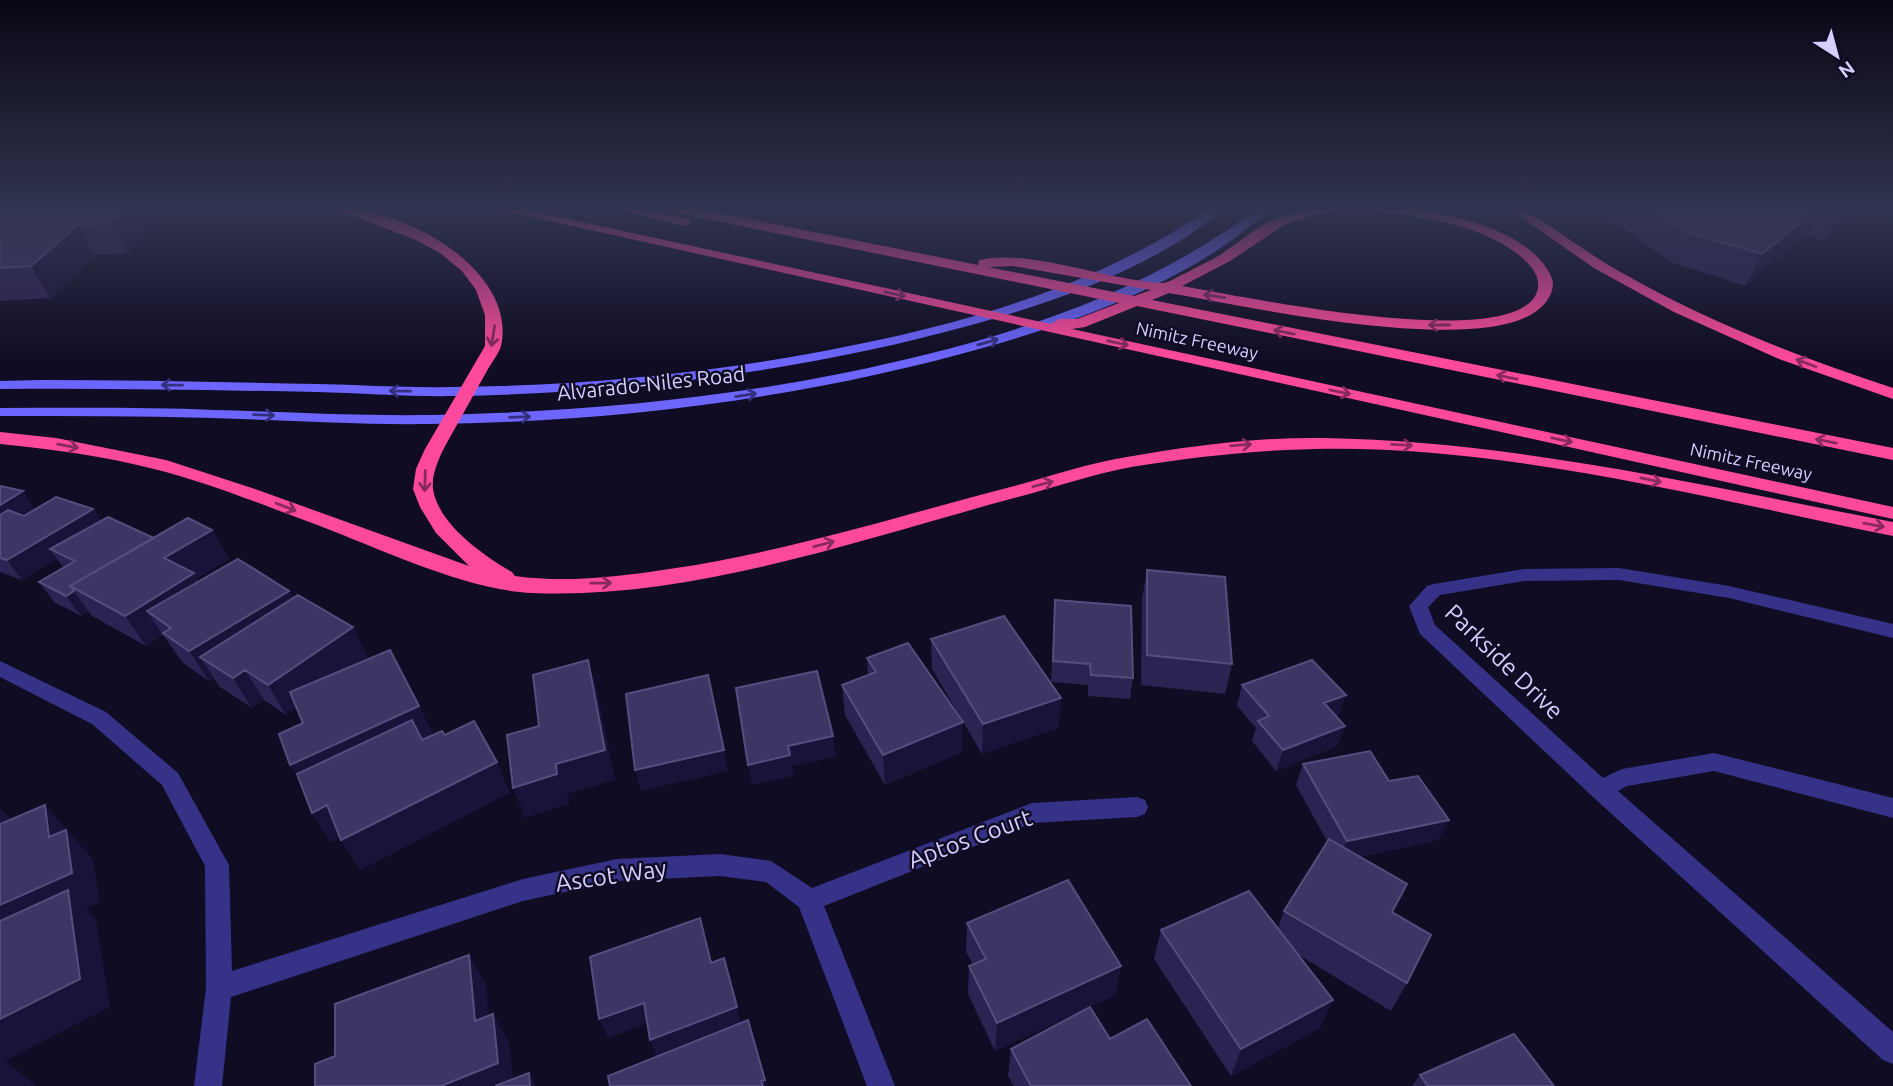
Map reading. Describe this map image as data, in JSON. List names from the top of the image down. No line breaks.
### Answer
{"streets":{"highway":["Nimitz Freeway"],"main road":["Alvarado-Niles Road"],"street":["Parkside Drive","Aptos Court","Ascot Way"]},"crossings":[["Aptos Court","Ascot Way"]],"north":"bottom right"}
